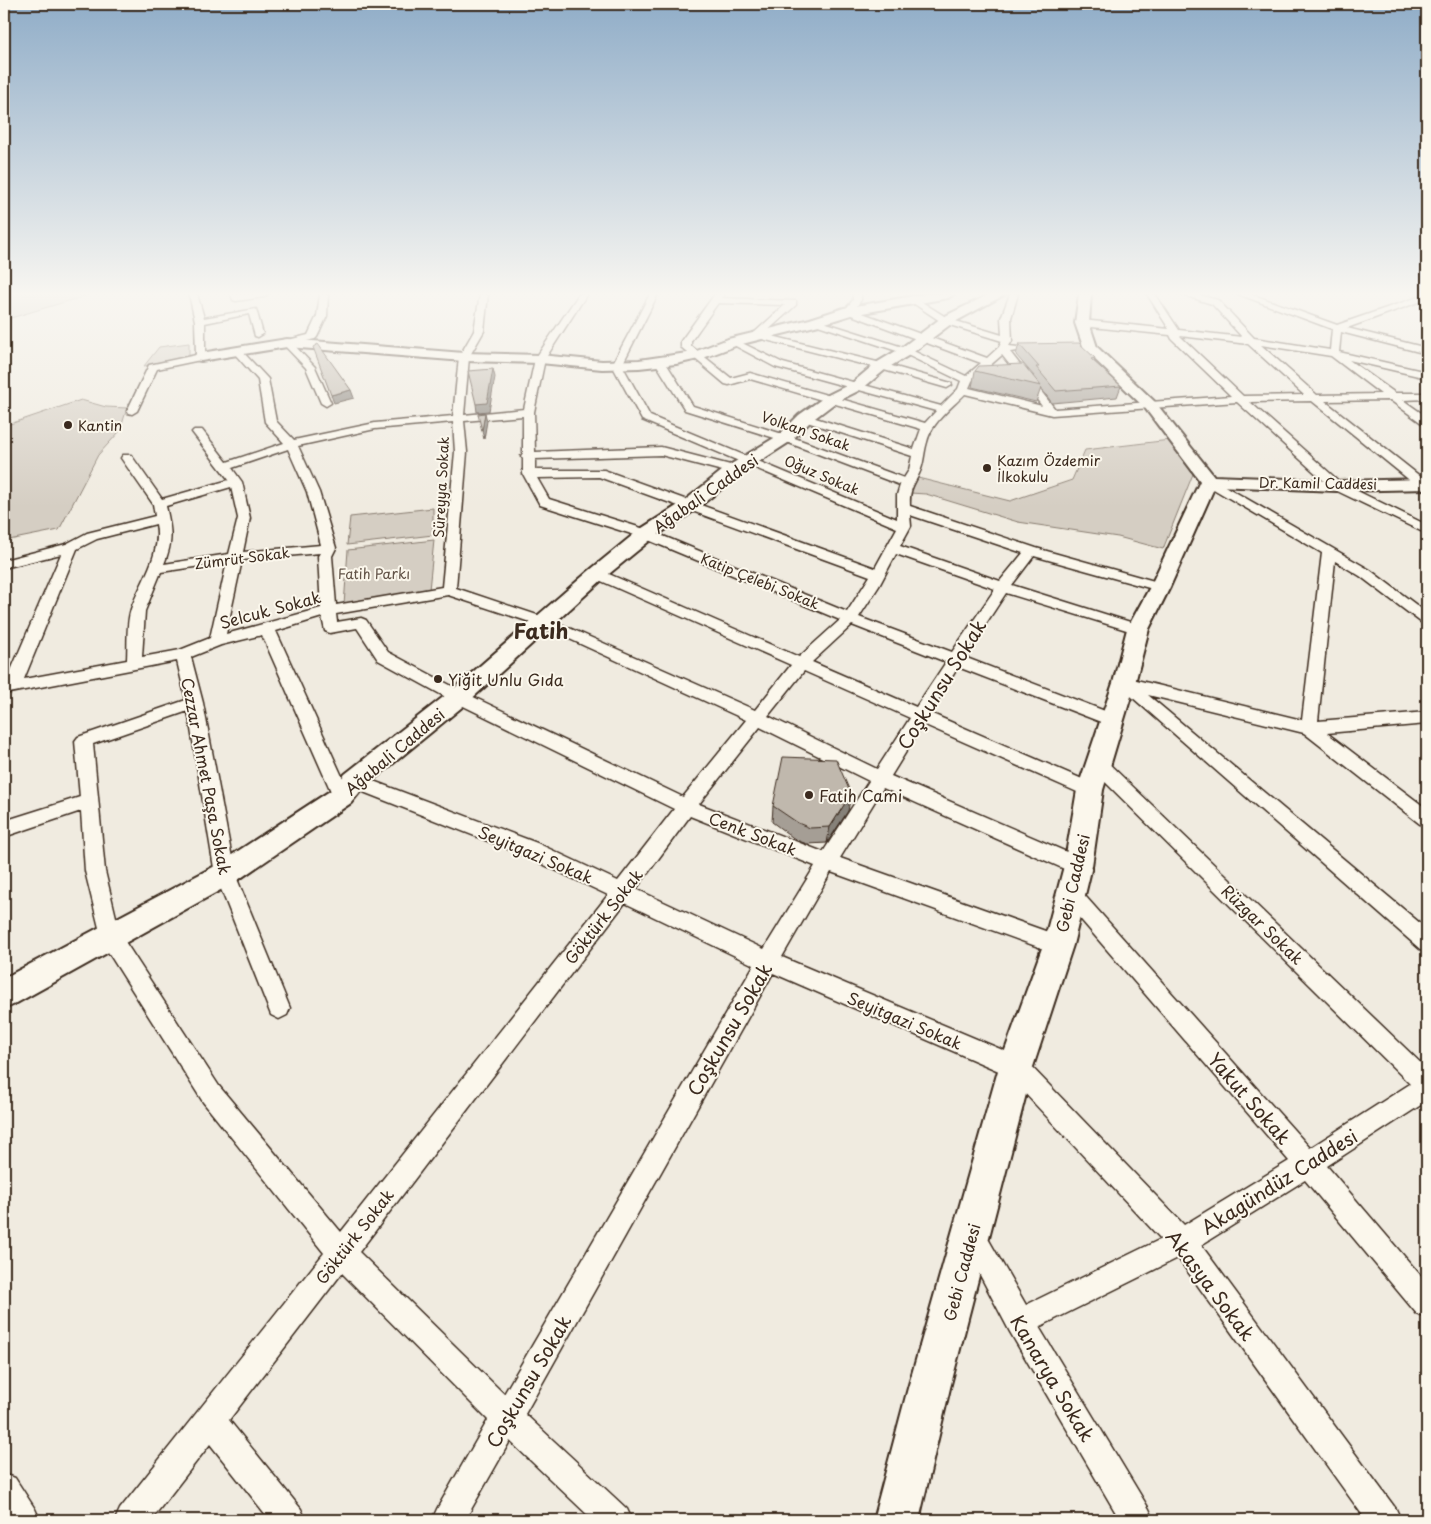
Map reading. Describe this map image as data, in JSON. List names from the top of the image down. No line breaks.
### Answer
{"streets":{"street":["Volkan Sokak","Oğuz Sokak","Dr. Kamil Caddesi","Süreyya Sokak","Ağabali Caddesi","Zümrüt Sokak","Katip Çelebi Sokak","Selcuk Sokak","Coşkunsu Sokak","Cezzar Ahmet Paşa Sokak","Cenk Sokak","Seyitgazi Sokak","Gebi Caddesi","Göktürk Sokak","Rüzgar Sokak","Yakut Sokak","Akagündüz Caddesi","Akasya Sokak","Kanarya Sokak"]},"crossings":[["Volkan Sokak","Ağabali Caddesi"],["Volkan Sokak","Göktürk Sokak"],["Oğuz Sokak","Ağabali Caddesi"],["Oğuz Sokak","Göktürk Sokak"],["Dr. Kamil Caddesi","Gebi Caddesi"],["Süreyya Sokak","Selcuk Sokak"],["Ağabali Caddesi","Katip Çelebi Sokak"],["Ağabali Caddesi","Selcuk Sokak"],["Ağabali Caddesi","Cezzar Ahmet Paşa Sokak"],["Ağabali Caddesi","Cenk Sokak"],["Ağabali Caddesi","Seyitgazi Sokak"],["Katip Çelebi Sokak","Coşkunsu Sokak"],["Katip Çelebi Sokak","Gebi Caddesi"],["Katip Çelebi Sokak","Göktürk Sokak"],["Selcuk Sokak","Coşkunsu Sokak"],["Selcuk Sokak","Cezzar Ahmet Paşa Sokak"],["Selcuk Sokak","Cenk Sokak"],["Selcuk Sokak","Gebi Caddesi"],["Selcuk Sokak","Göktürk Sokak"],["Coşkunsu Sokak","Cenk Sokak"],["Coşkunsu Sokak","Seyitgazi Sokak"],["Cenk Sokak","Gebi Caddesi"],["Cenk Sokak","Göktürk Sokak"],["Seyitgazi Sokak","Gebi Caddesi"],["Seyitgazi Sokak","Göktürk Sokak"],["Seyitgazi Sokak","Akasya Sokak"],["Gebi Caddesi","Rüzgar Sokak"],["Gebi Caddesi","Yakut Sokak"],["Gebi Caddesi","Akasya Sokak"],["Gebi Caddesi","Kanarya Sokak"],["Rüzgar Sokak","Akagündüz Caddesi"],["Yakut Sokak","Akagündüz Caddesi"],["Akagündüz Caddesi","Akasya Sokak"],["Akagündüz Caddesi","Kanarya Sokak"]],"districts":["Fatih"],"parks":["Fatih Parkı"],"places":["Kantin","Kazım Özdemir İlkokulu","Yiğit Unlu Gıda","Fatih Cami"]}
